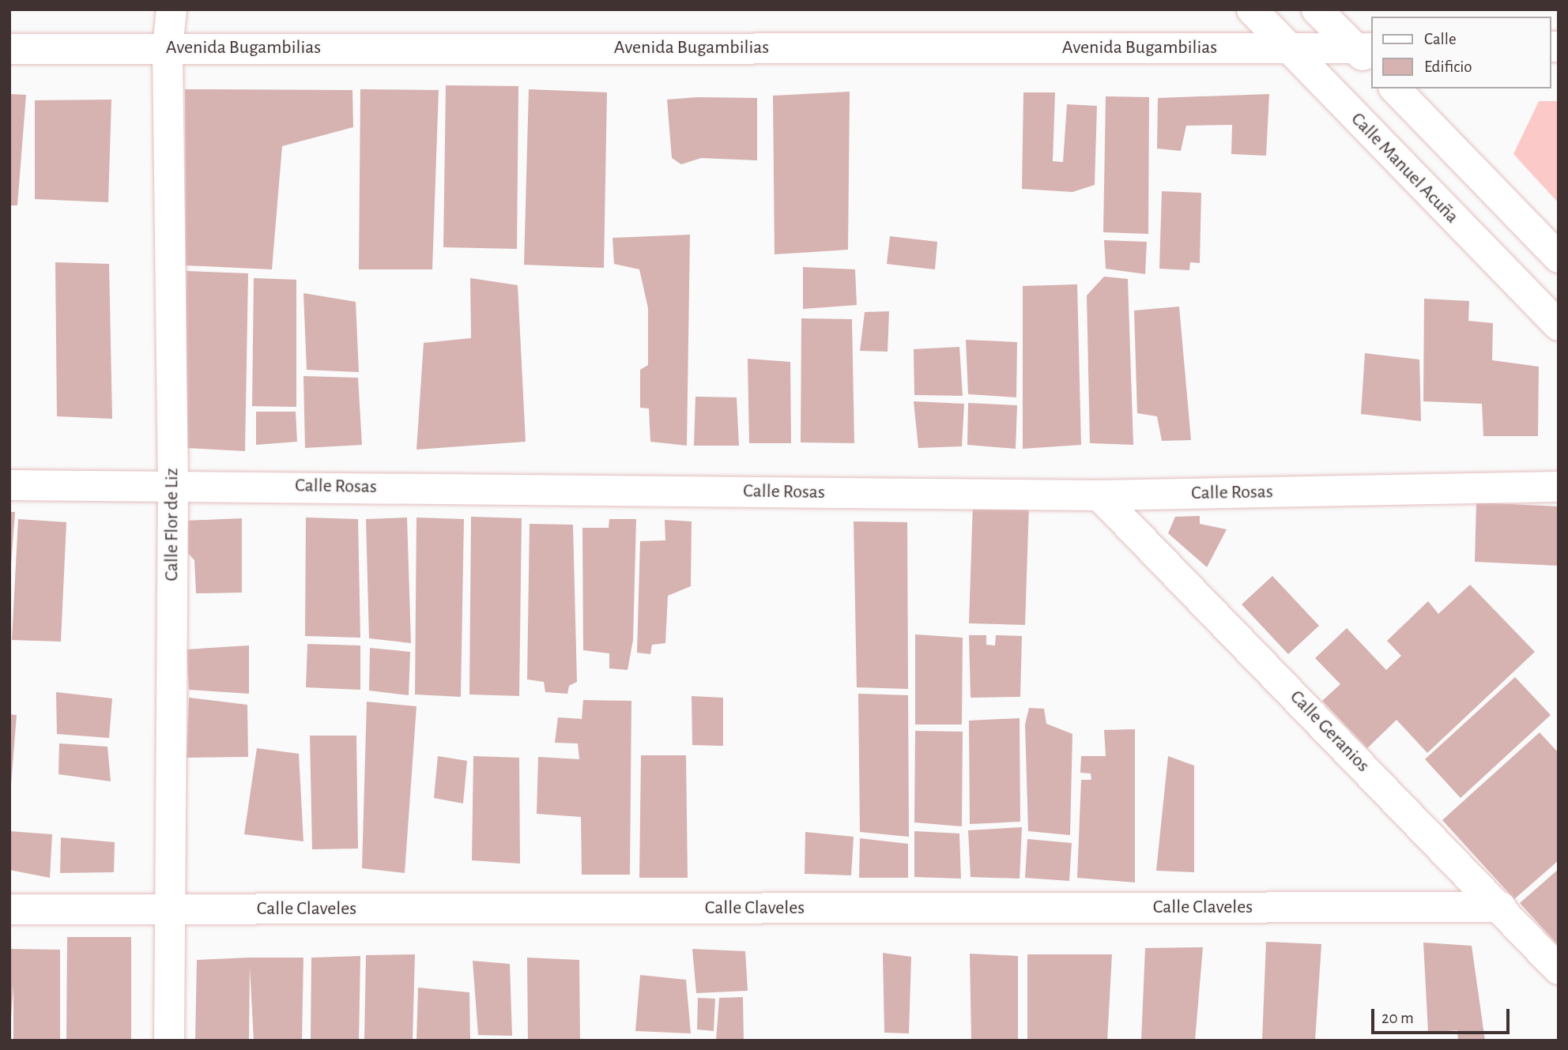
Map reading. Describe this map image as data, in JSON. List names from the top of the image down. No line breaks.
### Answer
{"streets":{"street":["Avenida Bugambilias","Calle Manuel Acuña","Calle Rosas","Calle Flor de Liz","Calle Geranios","Calle Claveles"]},"crossings":[["Avenida Bugambilias","Calle Manuel Acuña"],["Avenida Bugambilias","Calle Flor de Liz"],["Calle Rosas","Calle Flor de Liz"],["Calle Rosas","Calle Geranios"],["Calle Flor de Liz","Calle Claveles"],["Calle Geranios","Calle Claveles"]],"legend":["Calle","Edificio"],"scale_bar":"20 m"}
